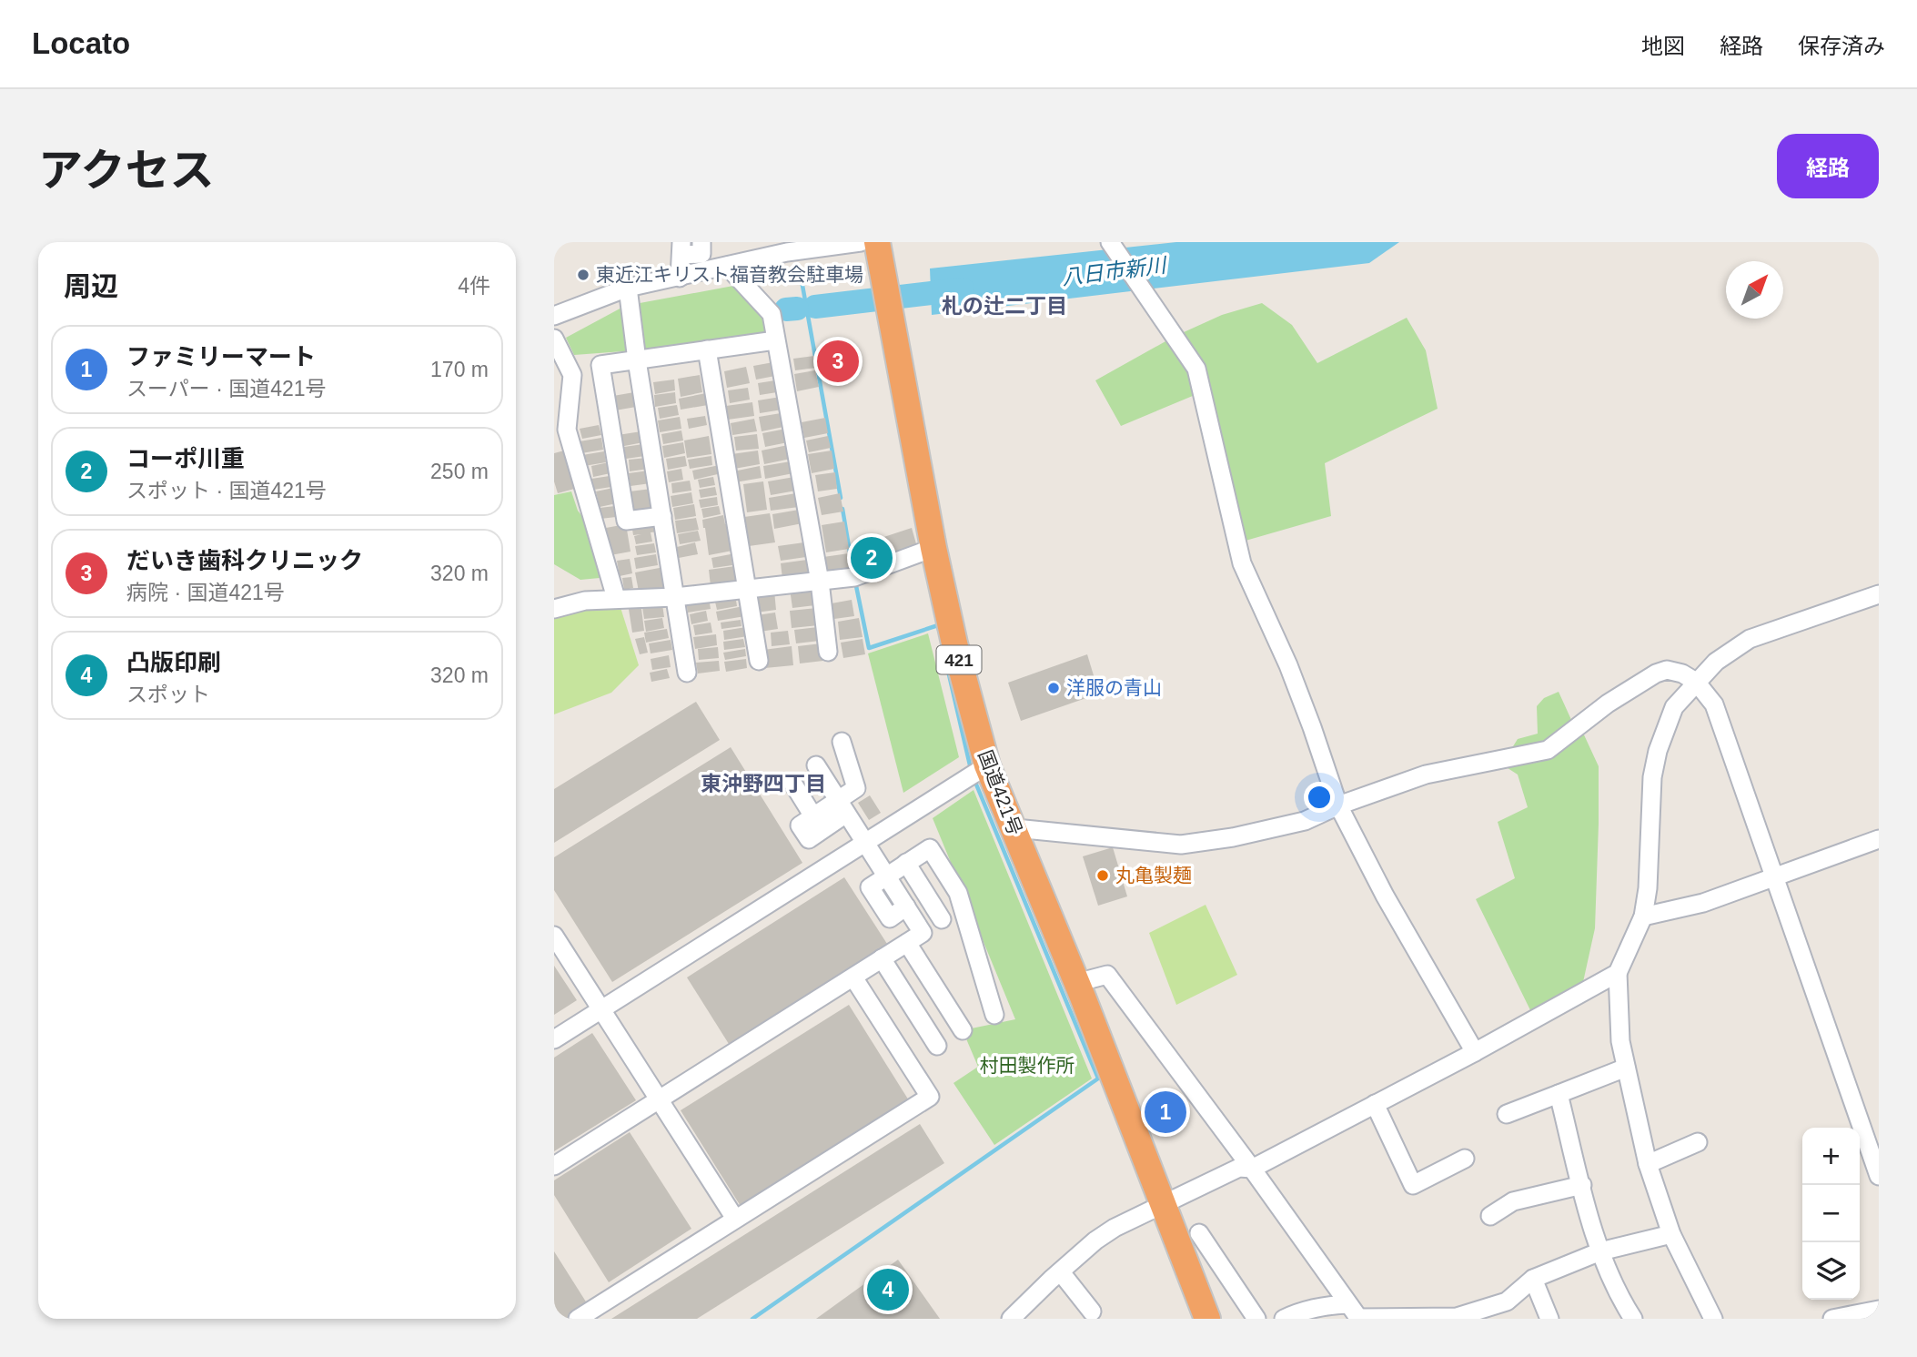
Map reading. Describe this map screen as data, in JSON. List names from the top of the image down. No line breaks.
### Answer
{"streets":{"highway":["421","国道421号"]},"districts":["札の辻二丁目","東沖野四丁目"],"water":["八日市新川"],"parks":["村田製作所"],"places":["東近江キリスト福音教会駐車場","洋服の青山","丸亀製麺"],"north":"top right","page":{"header":"Locato","nav":["地図","経路","保存済み"],"title":"アクセス","buttons":"経路","heading":["周辺","4件"],"list":[{"mark":"1","name":"ファミリーマート","note":"スーパー · 国道421号","value":"170 m"},{"mark":"2","name":"コーポ川重","note":"スポット · 国道421号","value":"250 m"},{"mark":"3","name":"だいき歯科クリニック","note":"病院 · 国道421号","value":"320 m"},{"mark":"4","name":"凸版印刷","note":"スポット","value":"320 m"}],"pins":["3","2","1","4"],"map_buttons":["+","−"]}}
